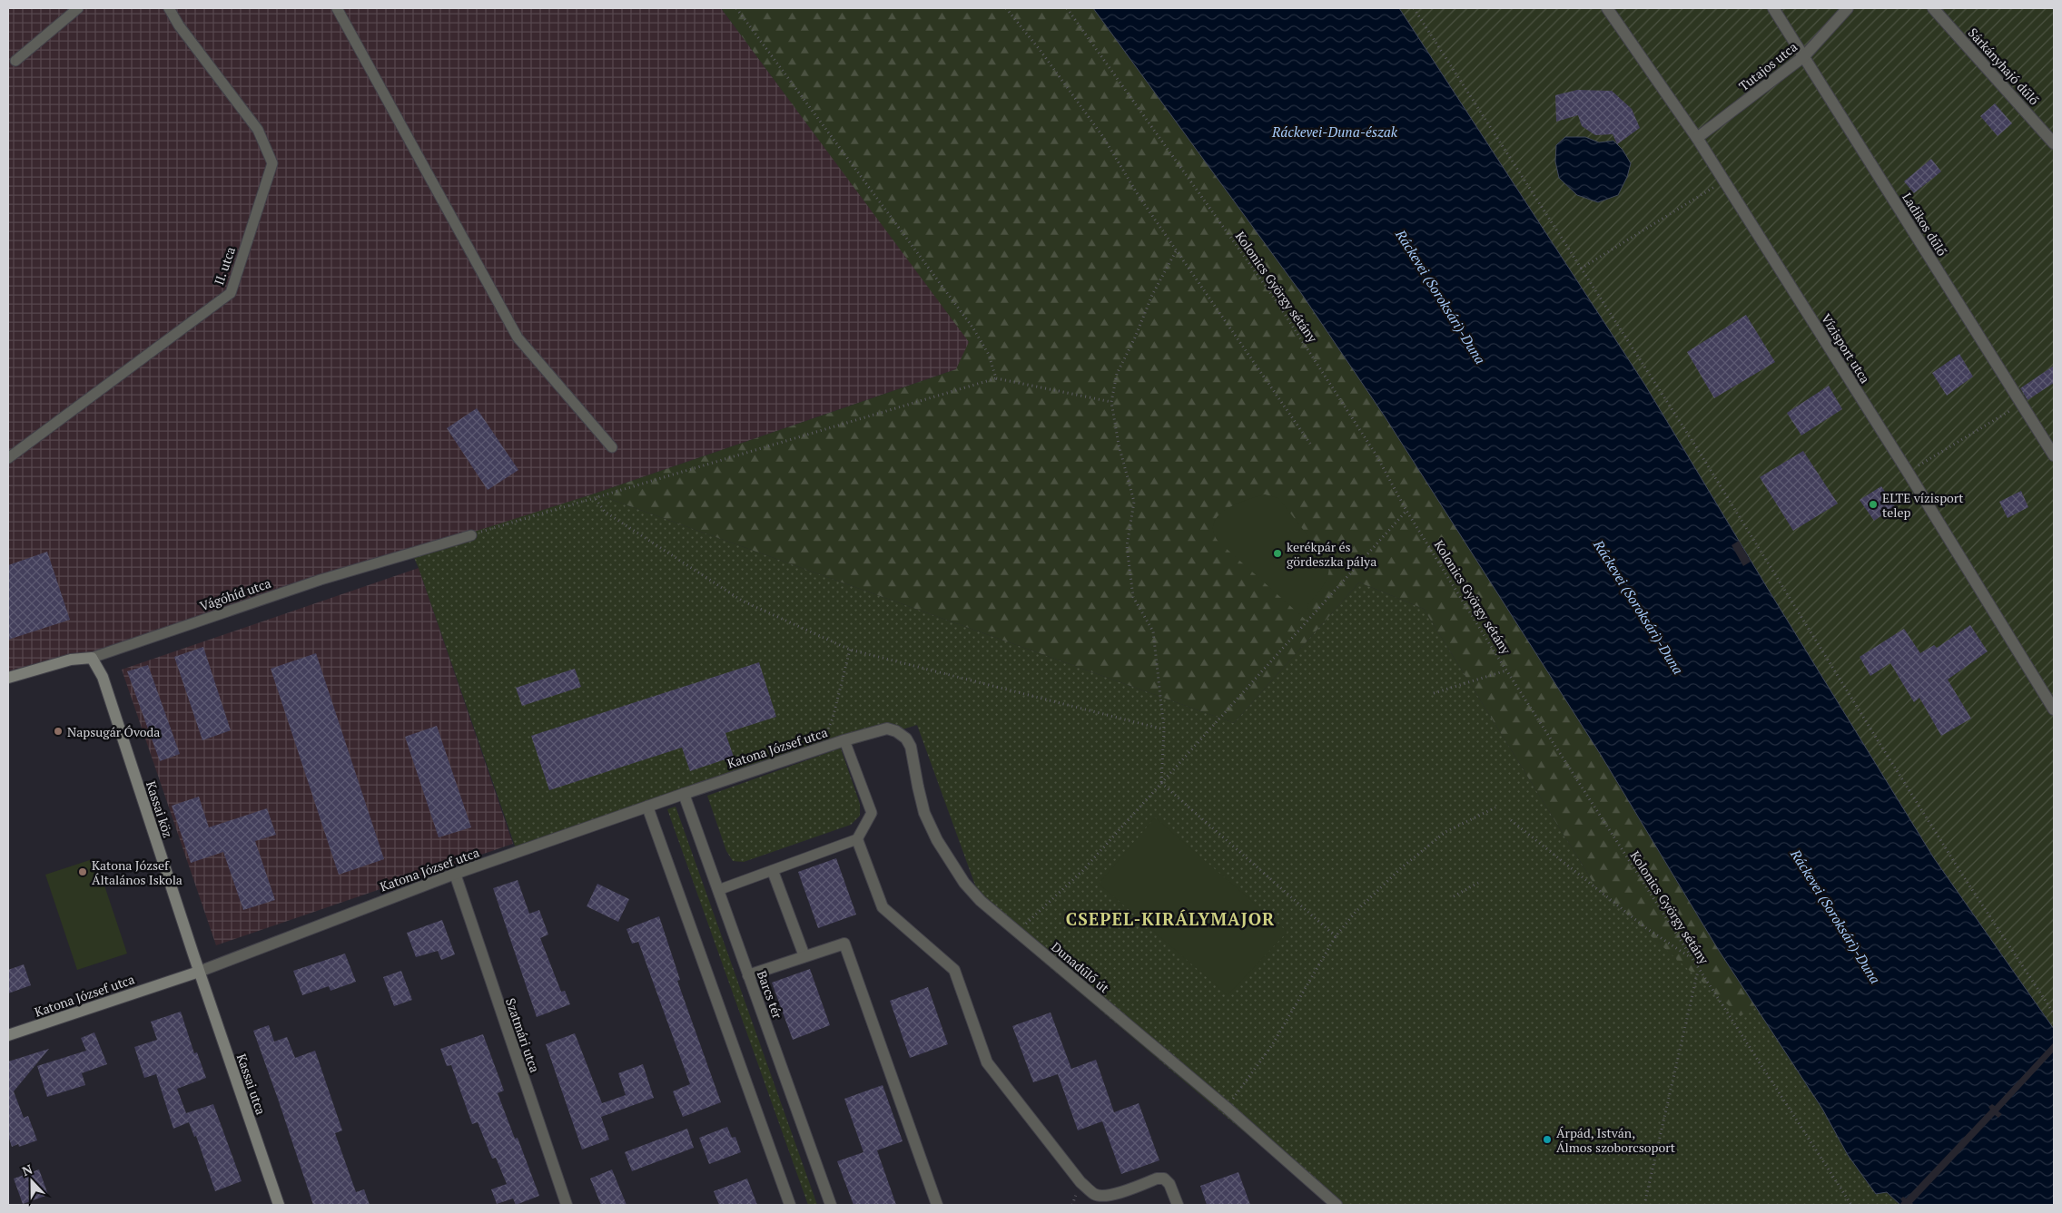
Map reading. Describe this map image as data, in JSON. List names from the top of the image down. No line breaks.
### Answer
{"streets":{"street":["Tutajos utca","Sárkányhajó dűlő","Ladikos dűlő","Vízisport utca","Vágóhíd utca","Katona József utca","Kassai köz","Dunadűlő út","Barcs tér","Szatmári utca","Kassai utca"],"lane":["II. utca"],"path":["Kolonics György sétány"]},"crossings":[["Tutajos utca","Ladikos dűlő"],["Tutajos utca","Vízisport utca"],["Vágóhíd utca","Kassai köz"],["Katona József utca","Kassai köz"],["Katona József utca","Dunadűlő út"],["Katona József utca","Barcs tér"],["Katona József utca","Szatmári utca"],["Katona József utca","Kassai utca"],["Kassai köz","Kassai utca"]],"districts":["CSEPEL-KIRÁLYMAJOR"],"water":["Ráckevei-Duna-észak","Ráckevei (Soroksári)-Duna"],"places":["ELTE vízisport telep","kerékpár és gördeszka pálya","Napsugár Óvoda","Katona József Általános Iskola","Árpád, István, Álmos szoborcsoport"],"north":"top"}
